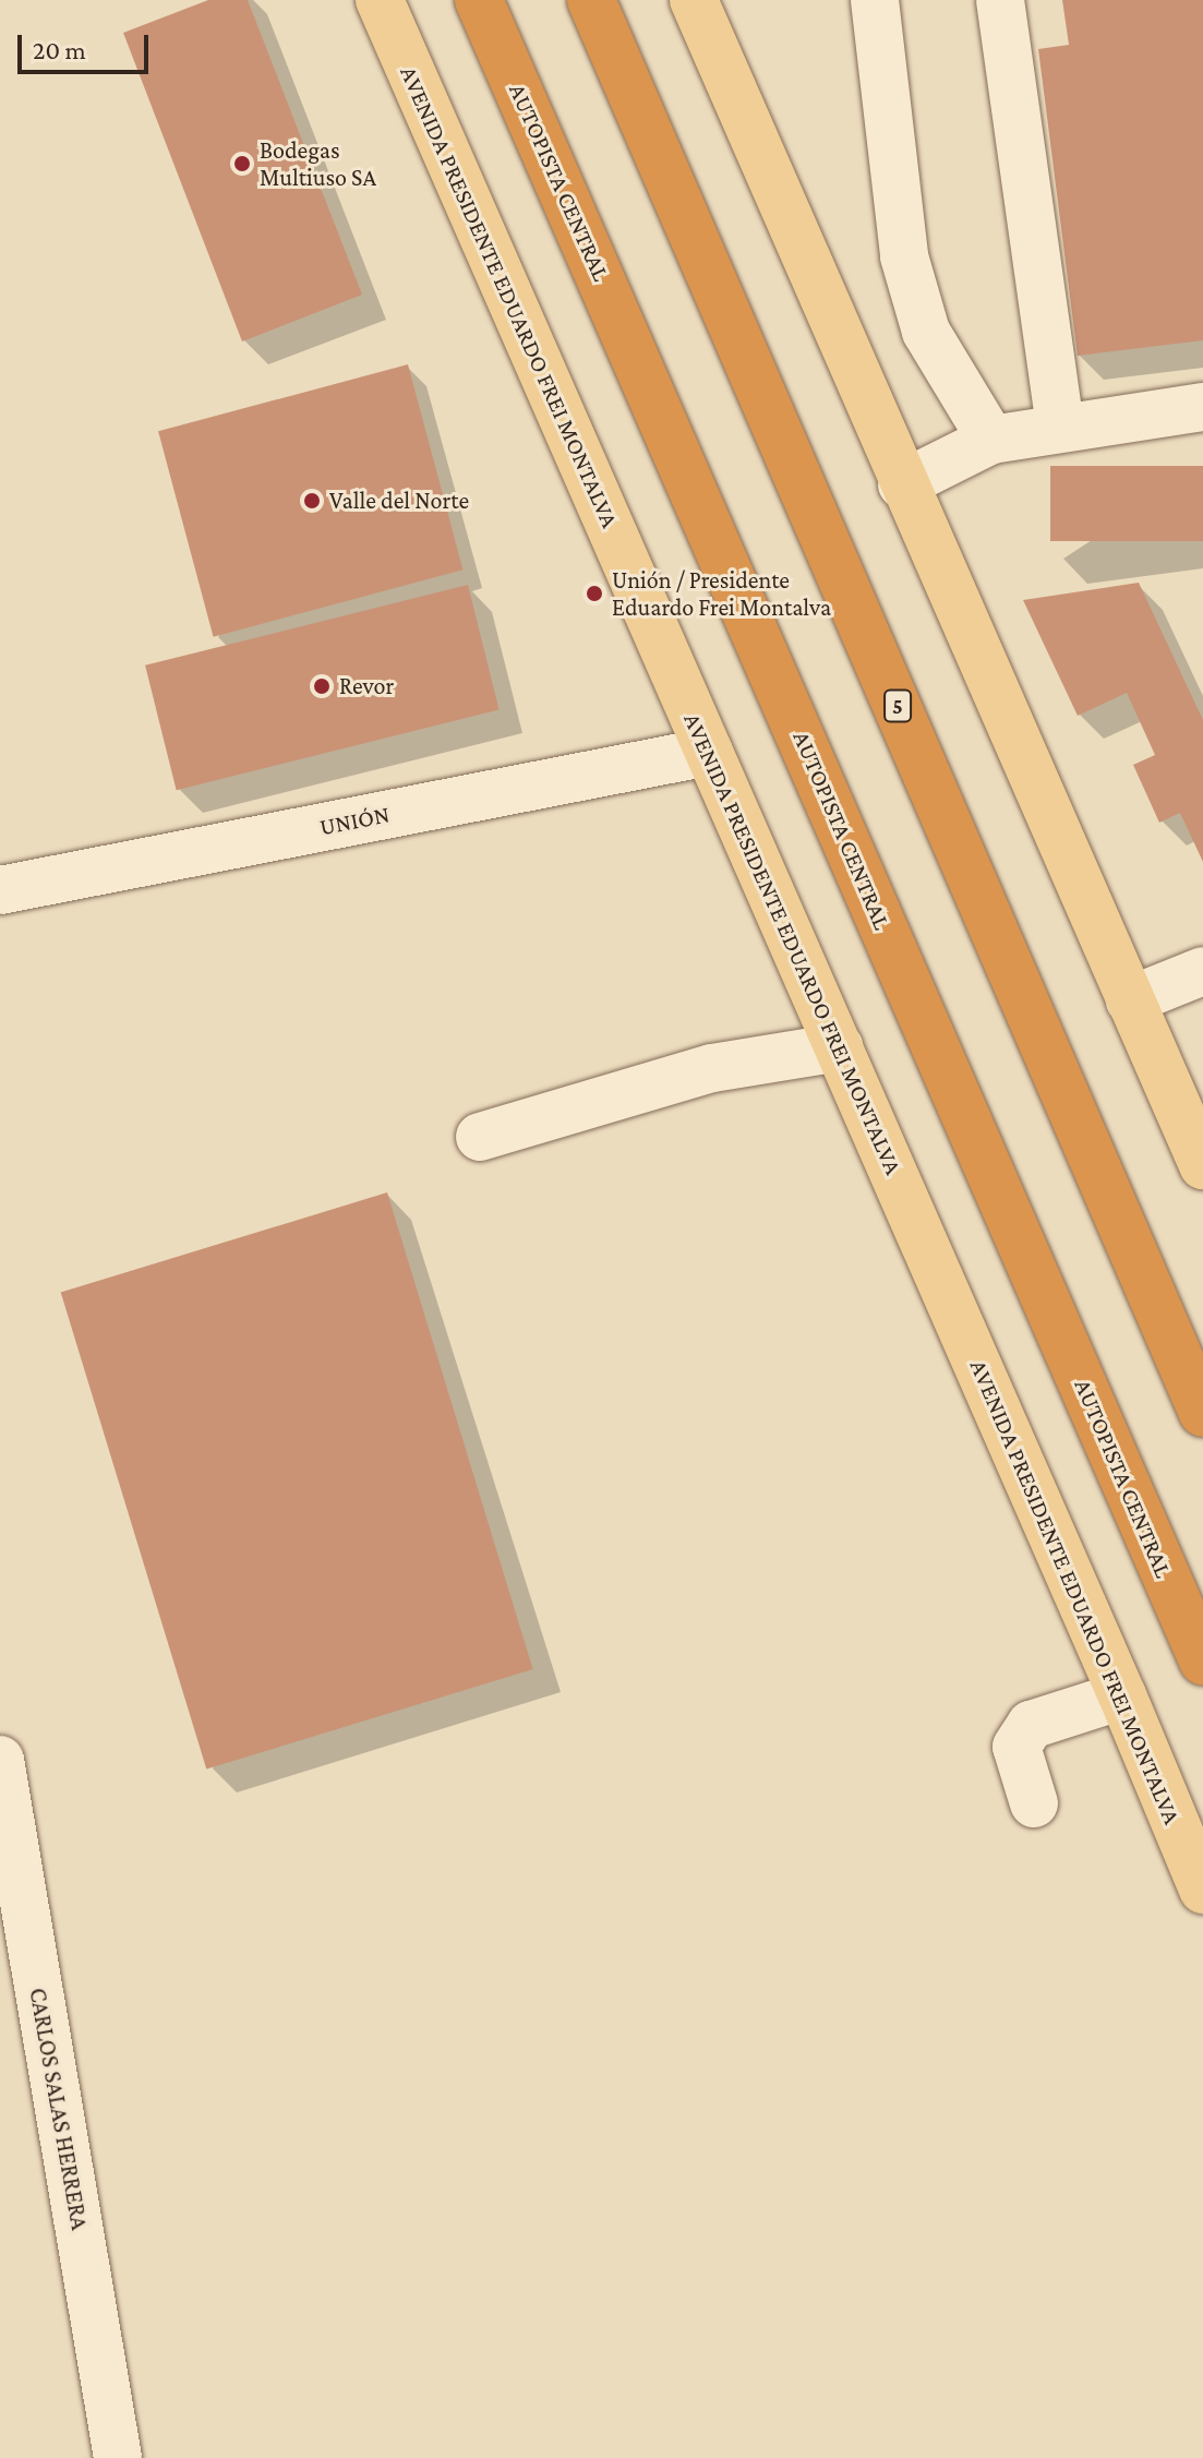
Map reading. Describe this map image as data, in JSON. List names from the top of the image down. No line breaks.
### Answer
{"streets":{"highway":["AUTOPISTA CENTRAL","5"],"main road":["AVENIDA PRESIDENTE EDUARDO FREI MONTALVA"],"street":["UNIÓN","CARLOS SALAS HERRERA"]},"crossings":[["AVENIDA PRESIDENTE EDUARDO FREI MONTALVA","UNIÓN"]],"places":["Bodegas Multiuso SA","Valle del Norte","Unión / Presidente Eduardo Frei Montalva","Revor"],"scale_bar":"20 m"}
